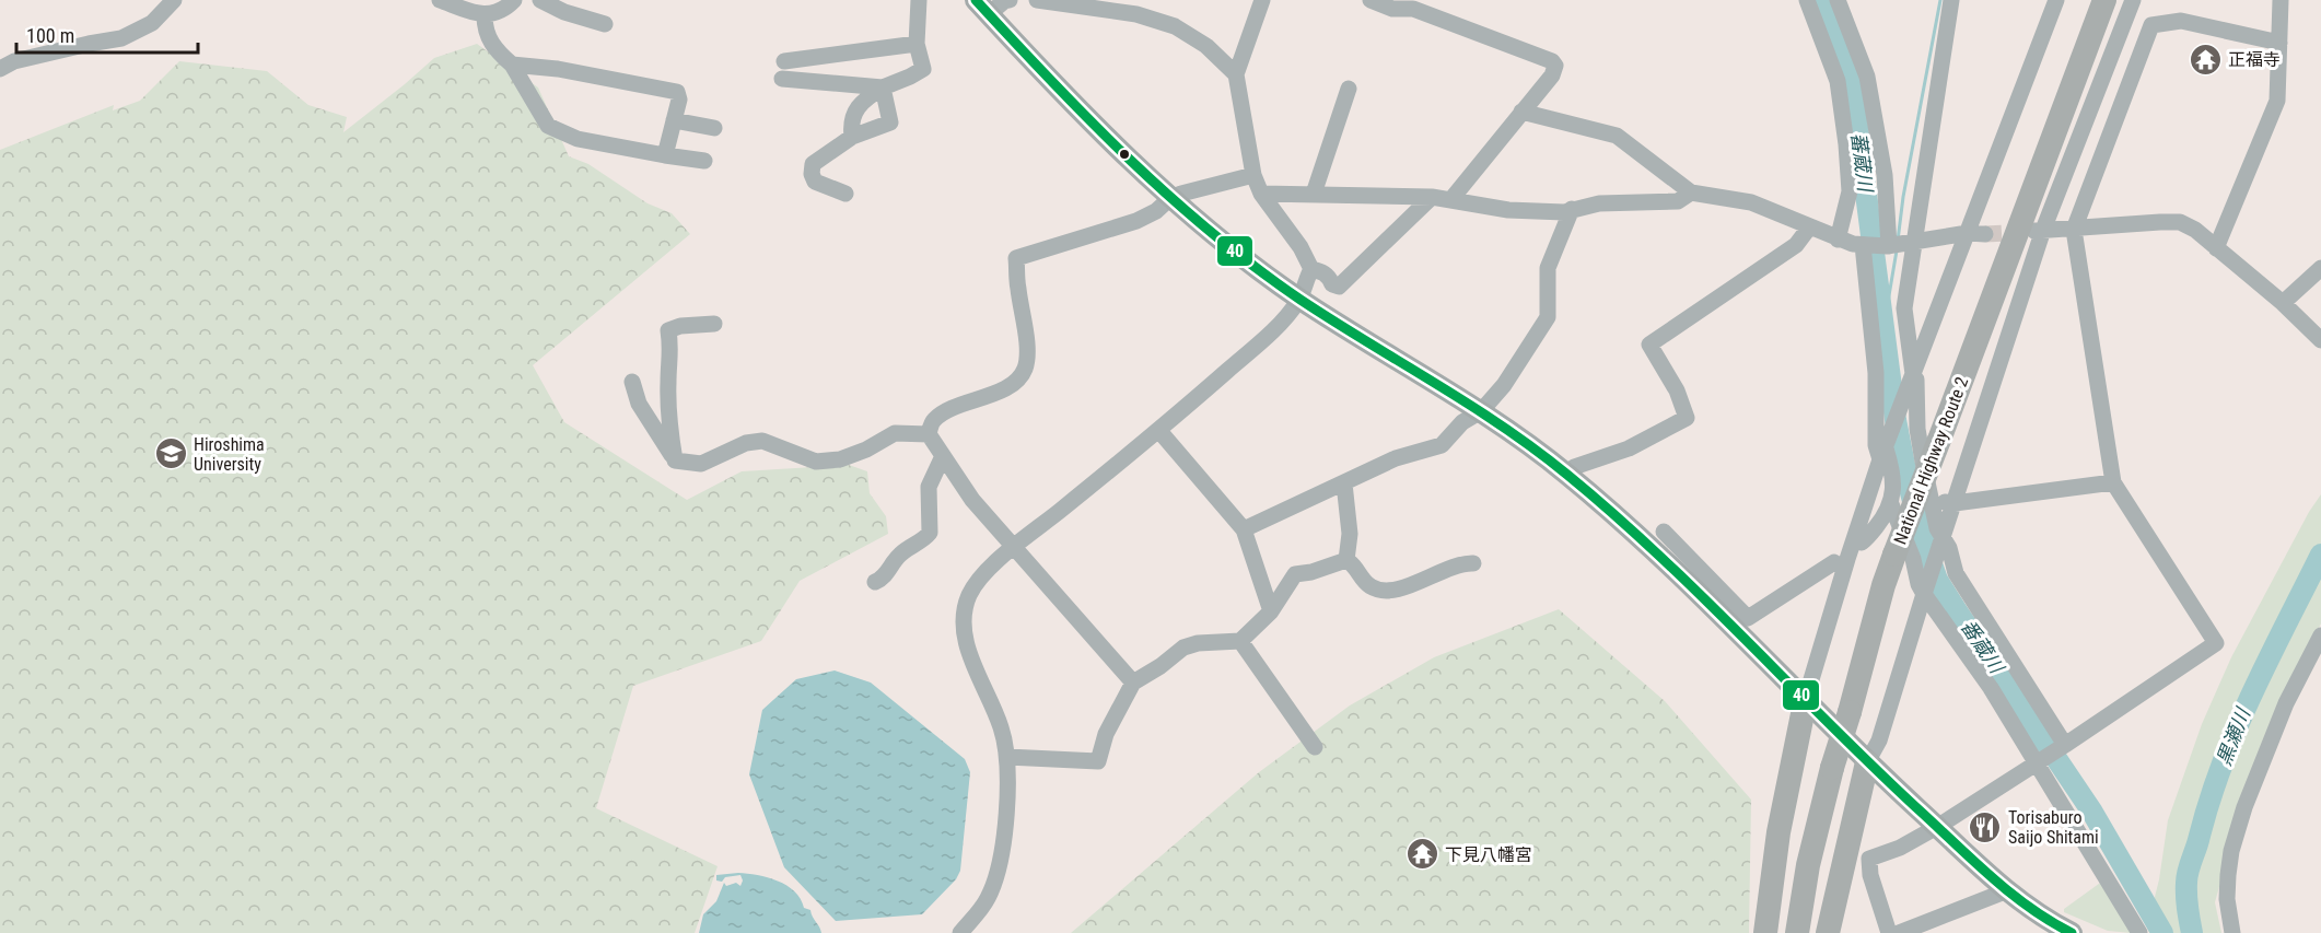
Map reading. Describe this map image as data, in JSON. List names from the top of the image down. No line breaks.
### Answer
{"streets":{"highway":["National Highway Route 2"]},"water":["蕃蔵川","番蔵川","黒瀬川"],"places":{"temple":["正福寺","下見八幡宮"],"school or university":["Hiroshima University"],"restaurant":["Torisaburo Saijo Shitami"]},"lines":["transit line 40"],"scale_bar":"100 m"}
